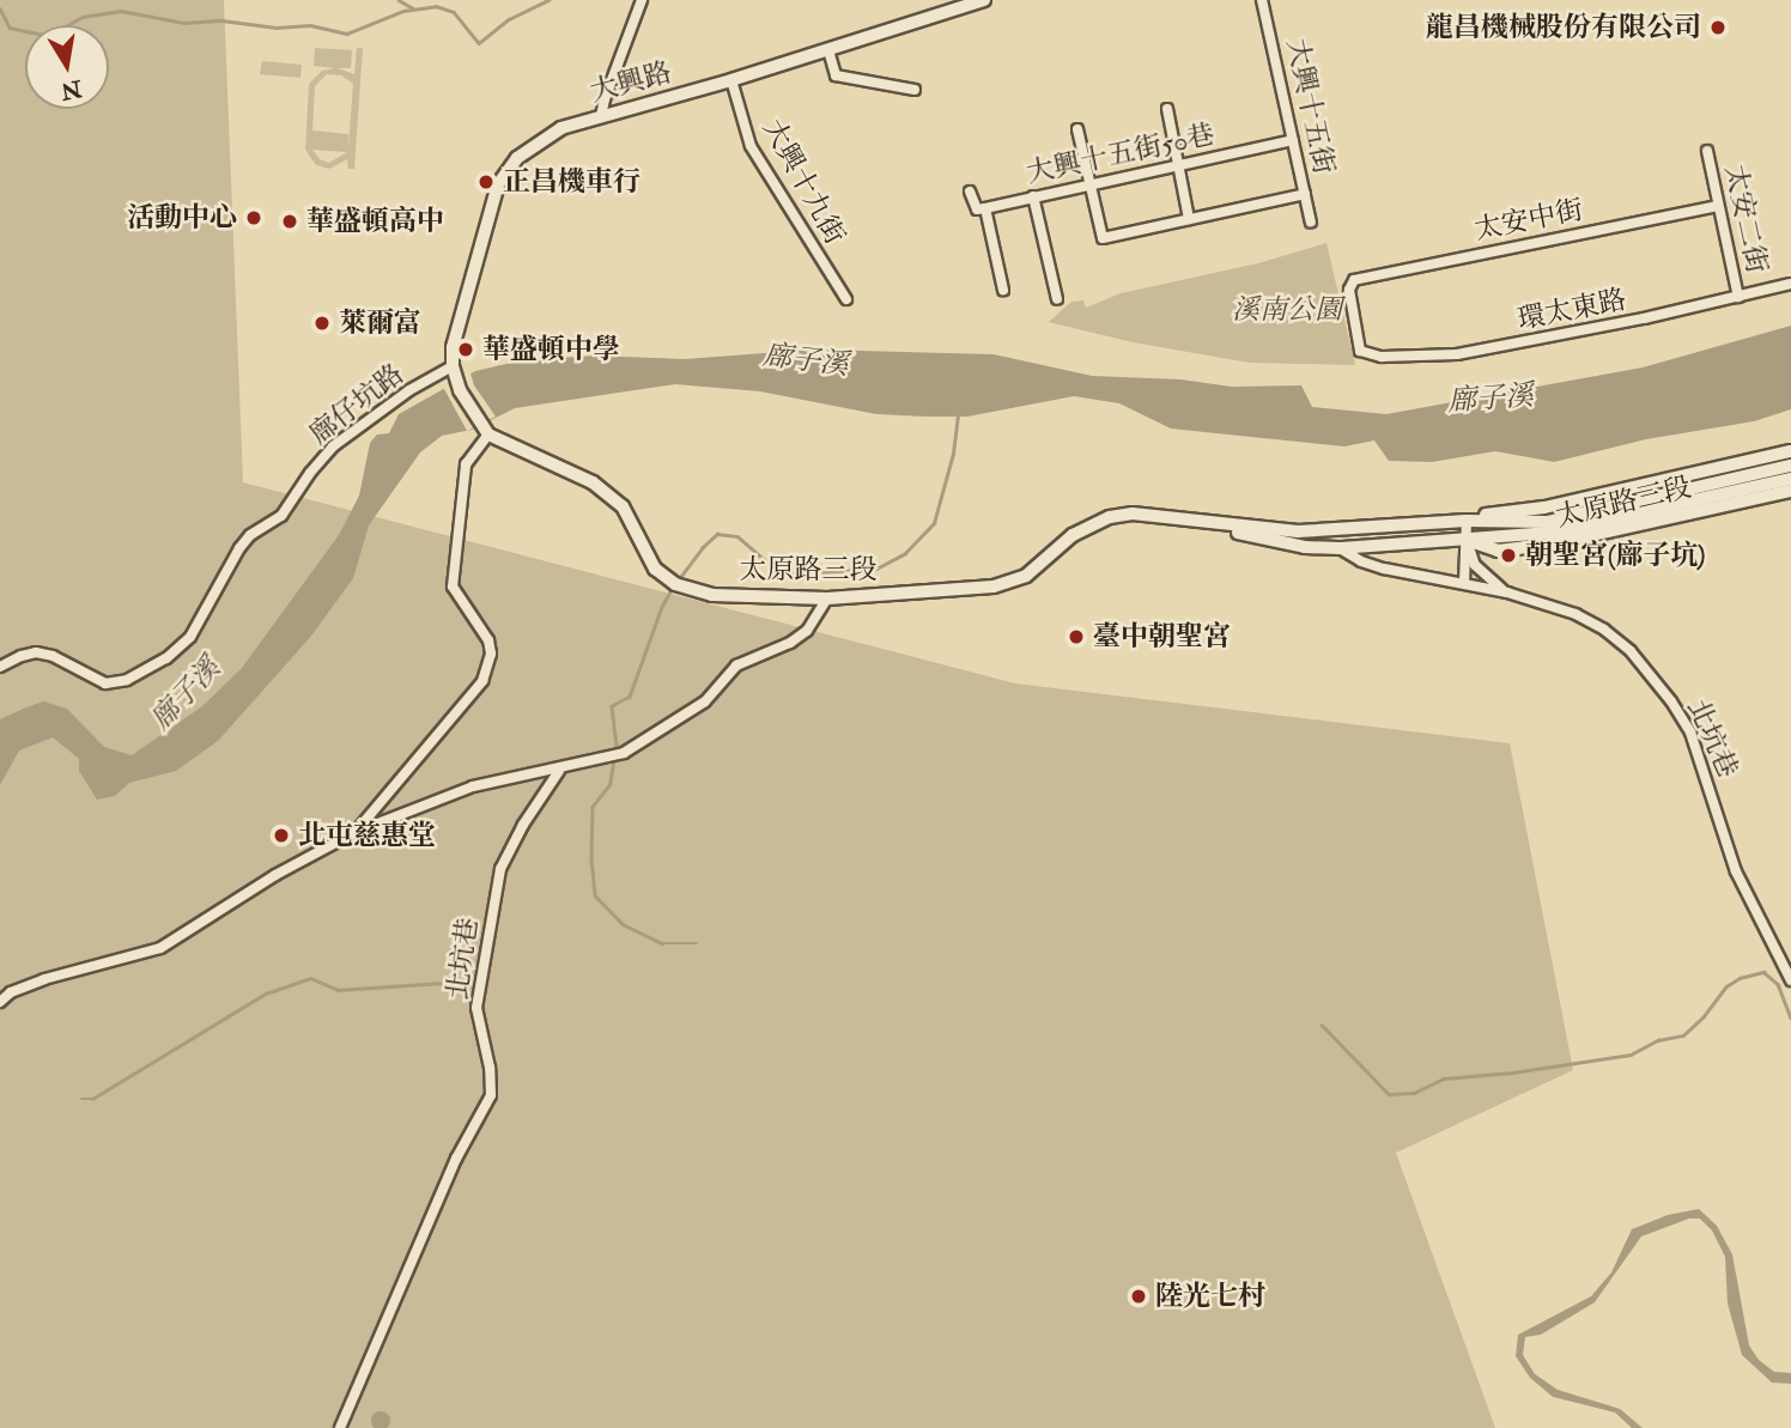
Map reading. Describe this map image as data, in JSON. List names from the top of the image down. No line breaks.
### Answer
{"streets":{"main road":["大興路","太原路三段"],"street":["大興十五街","大興十五街50巷","大興十九街","太安二街","太安中街","環太東路","廍仔坑路","北坑巷"]},"crossings":[["大興路","大興十九街"],["大興路","廍仔坑路"],["大興十五街","大興十五街50巷"],["太安二街","太安中街"],["太安二街","環太東路"],["太安中街","環太東路"],["太原路三段","北坑巷"]],"water":["廍子溪"],"parks":["溪南公園"],"places":["龍昌機械股份有限公司","正昌機車行","活動中心","華盛頓高中","萊爾富","華盛頓中學","朝聖宮(廍子坑)","臺中朝聖宮","北屯慈惠堂","陸光七村"],"north":"bottom"}
